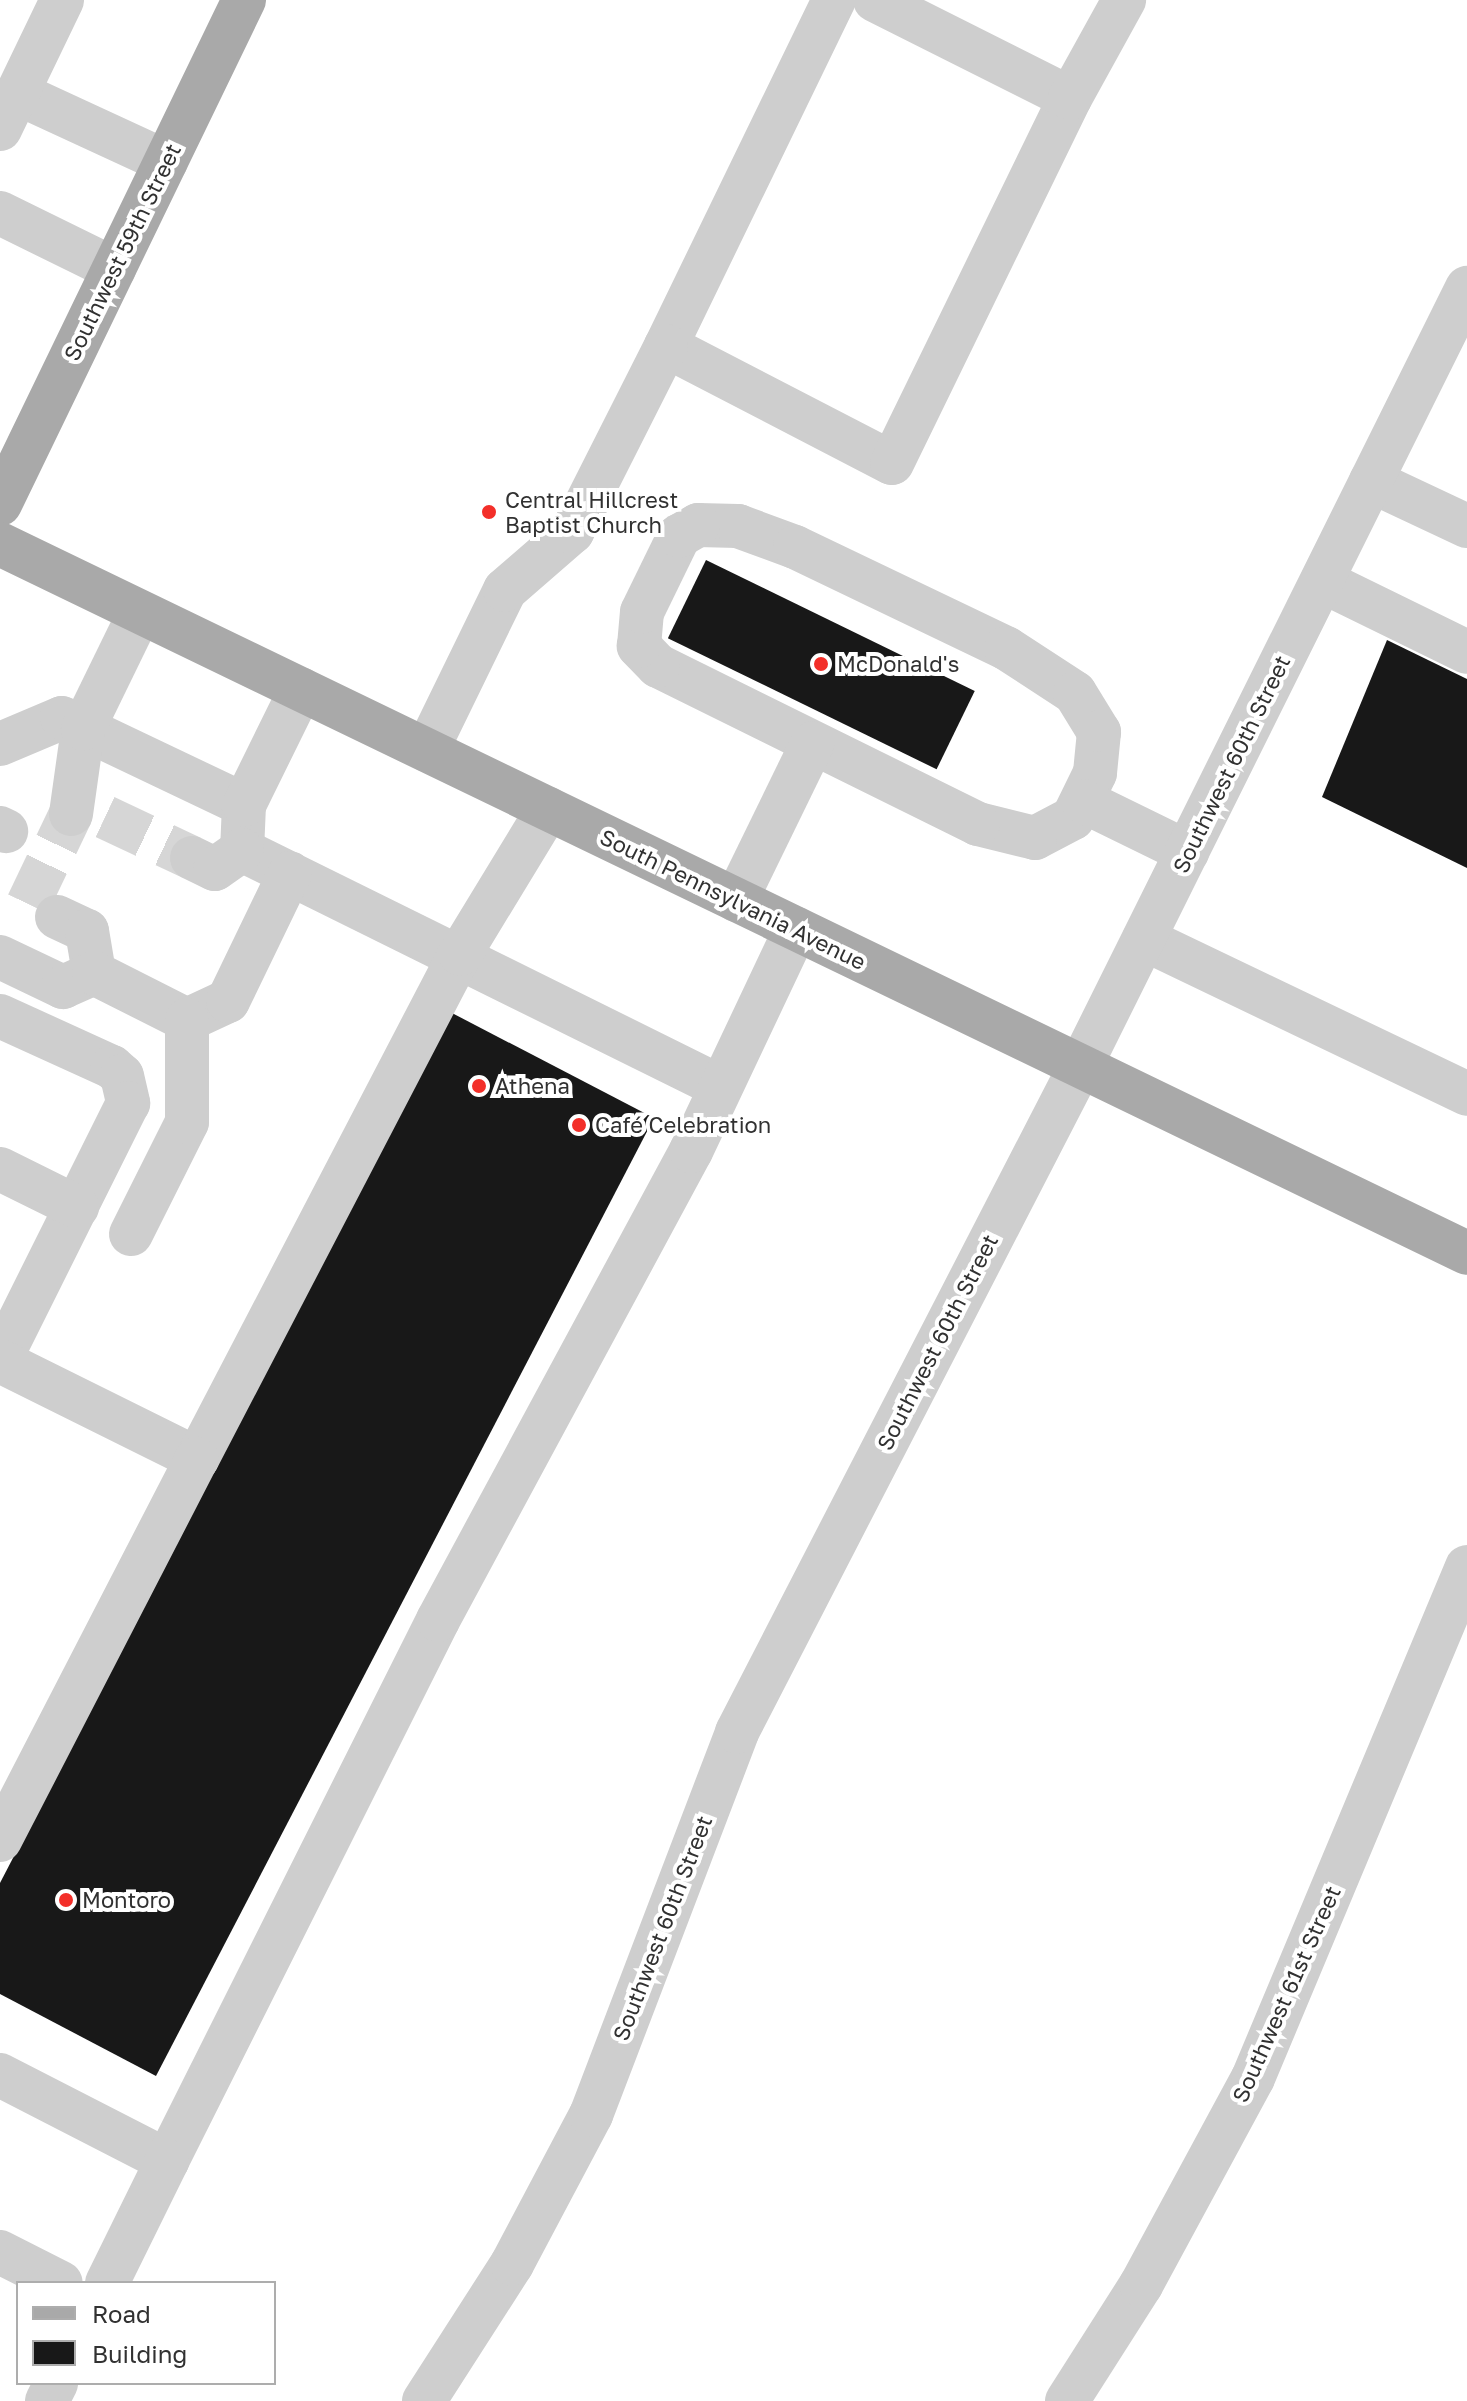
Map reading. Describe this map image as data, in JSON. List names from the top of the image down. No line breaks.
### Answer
{"streets":{"main road":["Southwest 59th Street","South Pennsylvania Avenue"],"street":["Southwest 60th Street","Southwest 61st Street"]},"crossings":[["Southwest 60th Street","South Pennsylvania Avenue"]],"places":["Central Hillcrest Baptist Church","McDonald's","Athena","Café Celebration","Montoro"],"legend":["Road","Building"]}
